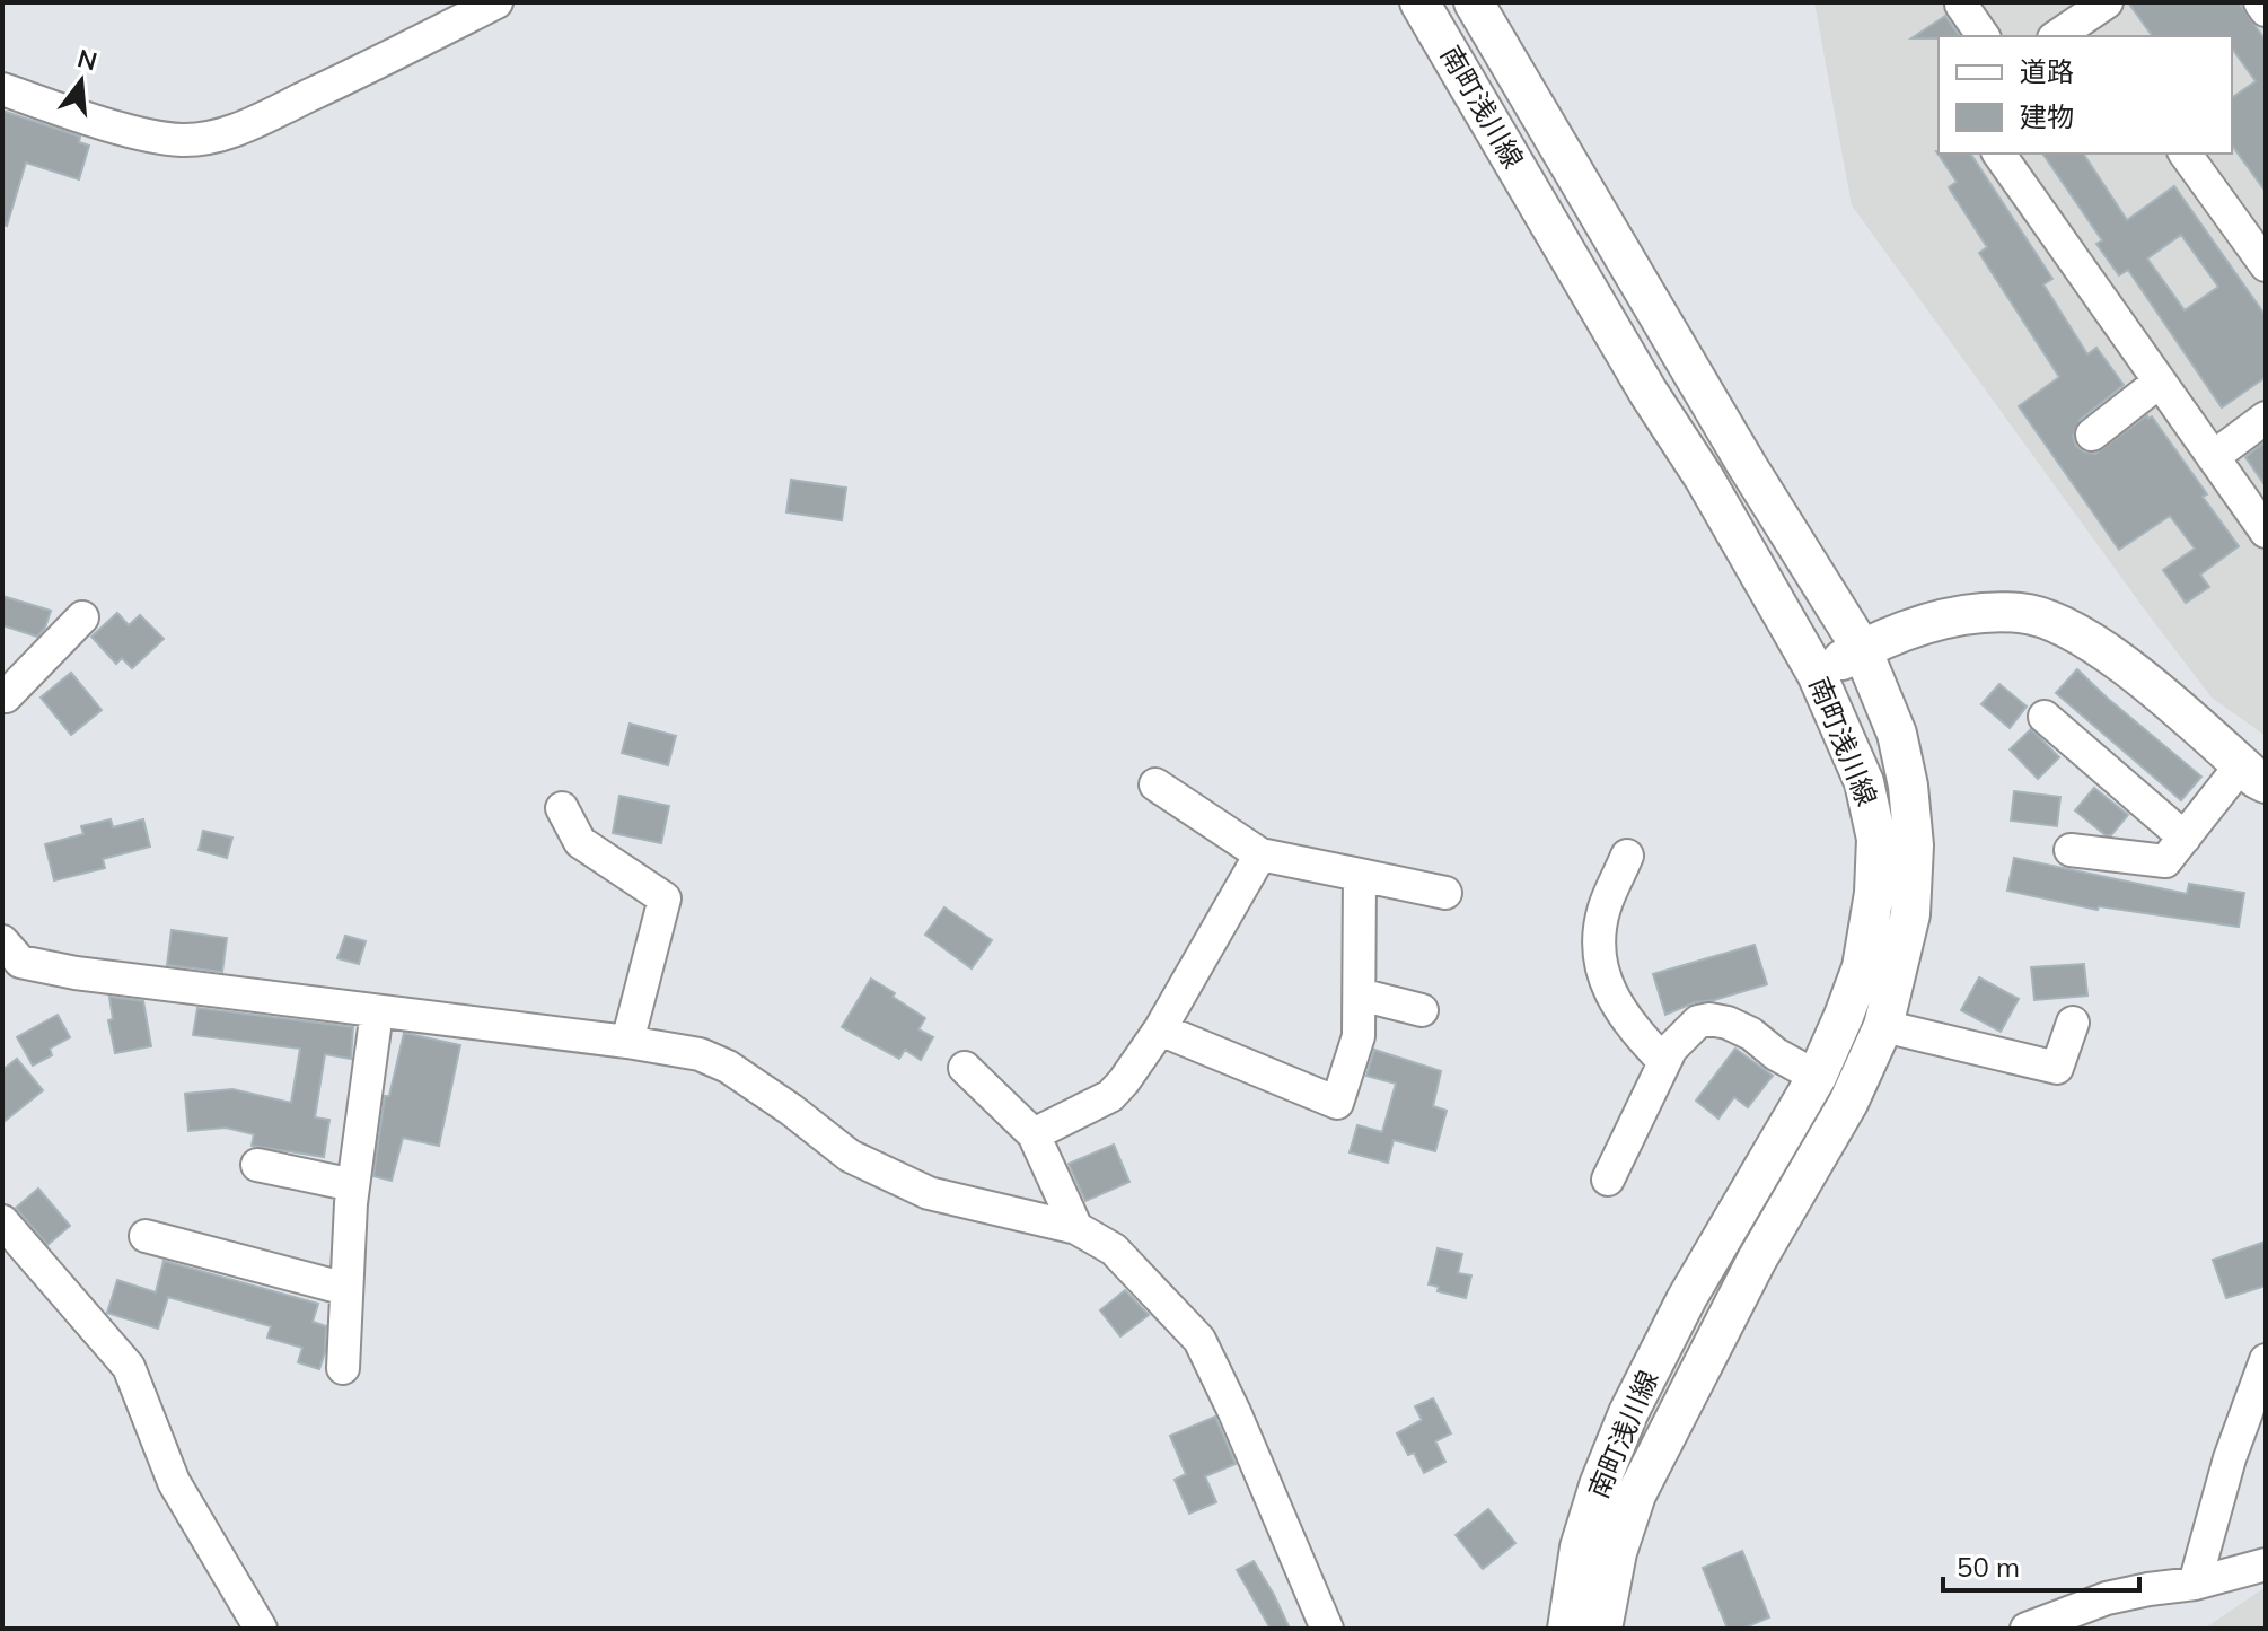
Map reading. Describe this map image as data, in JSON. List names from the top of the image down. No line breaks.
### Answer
{"streets":{"street":["南町浅川線"]},"legend":["道路","建物"],"scale_bar":"50 m","north":"top"}
